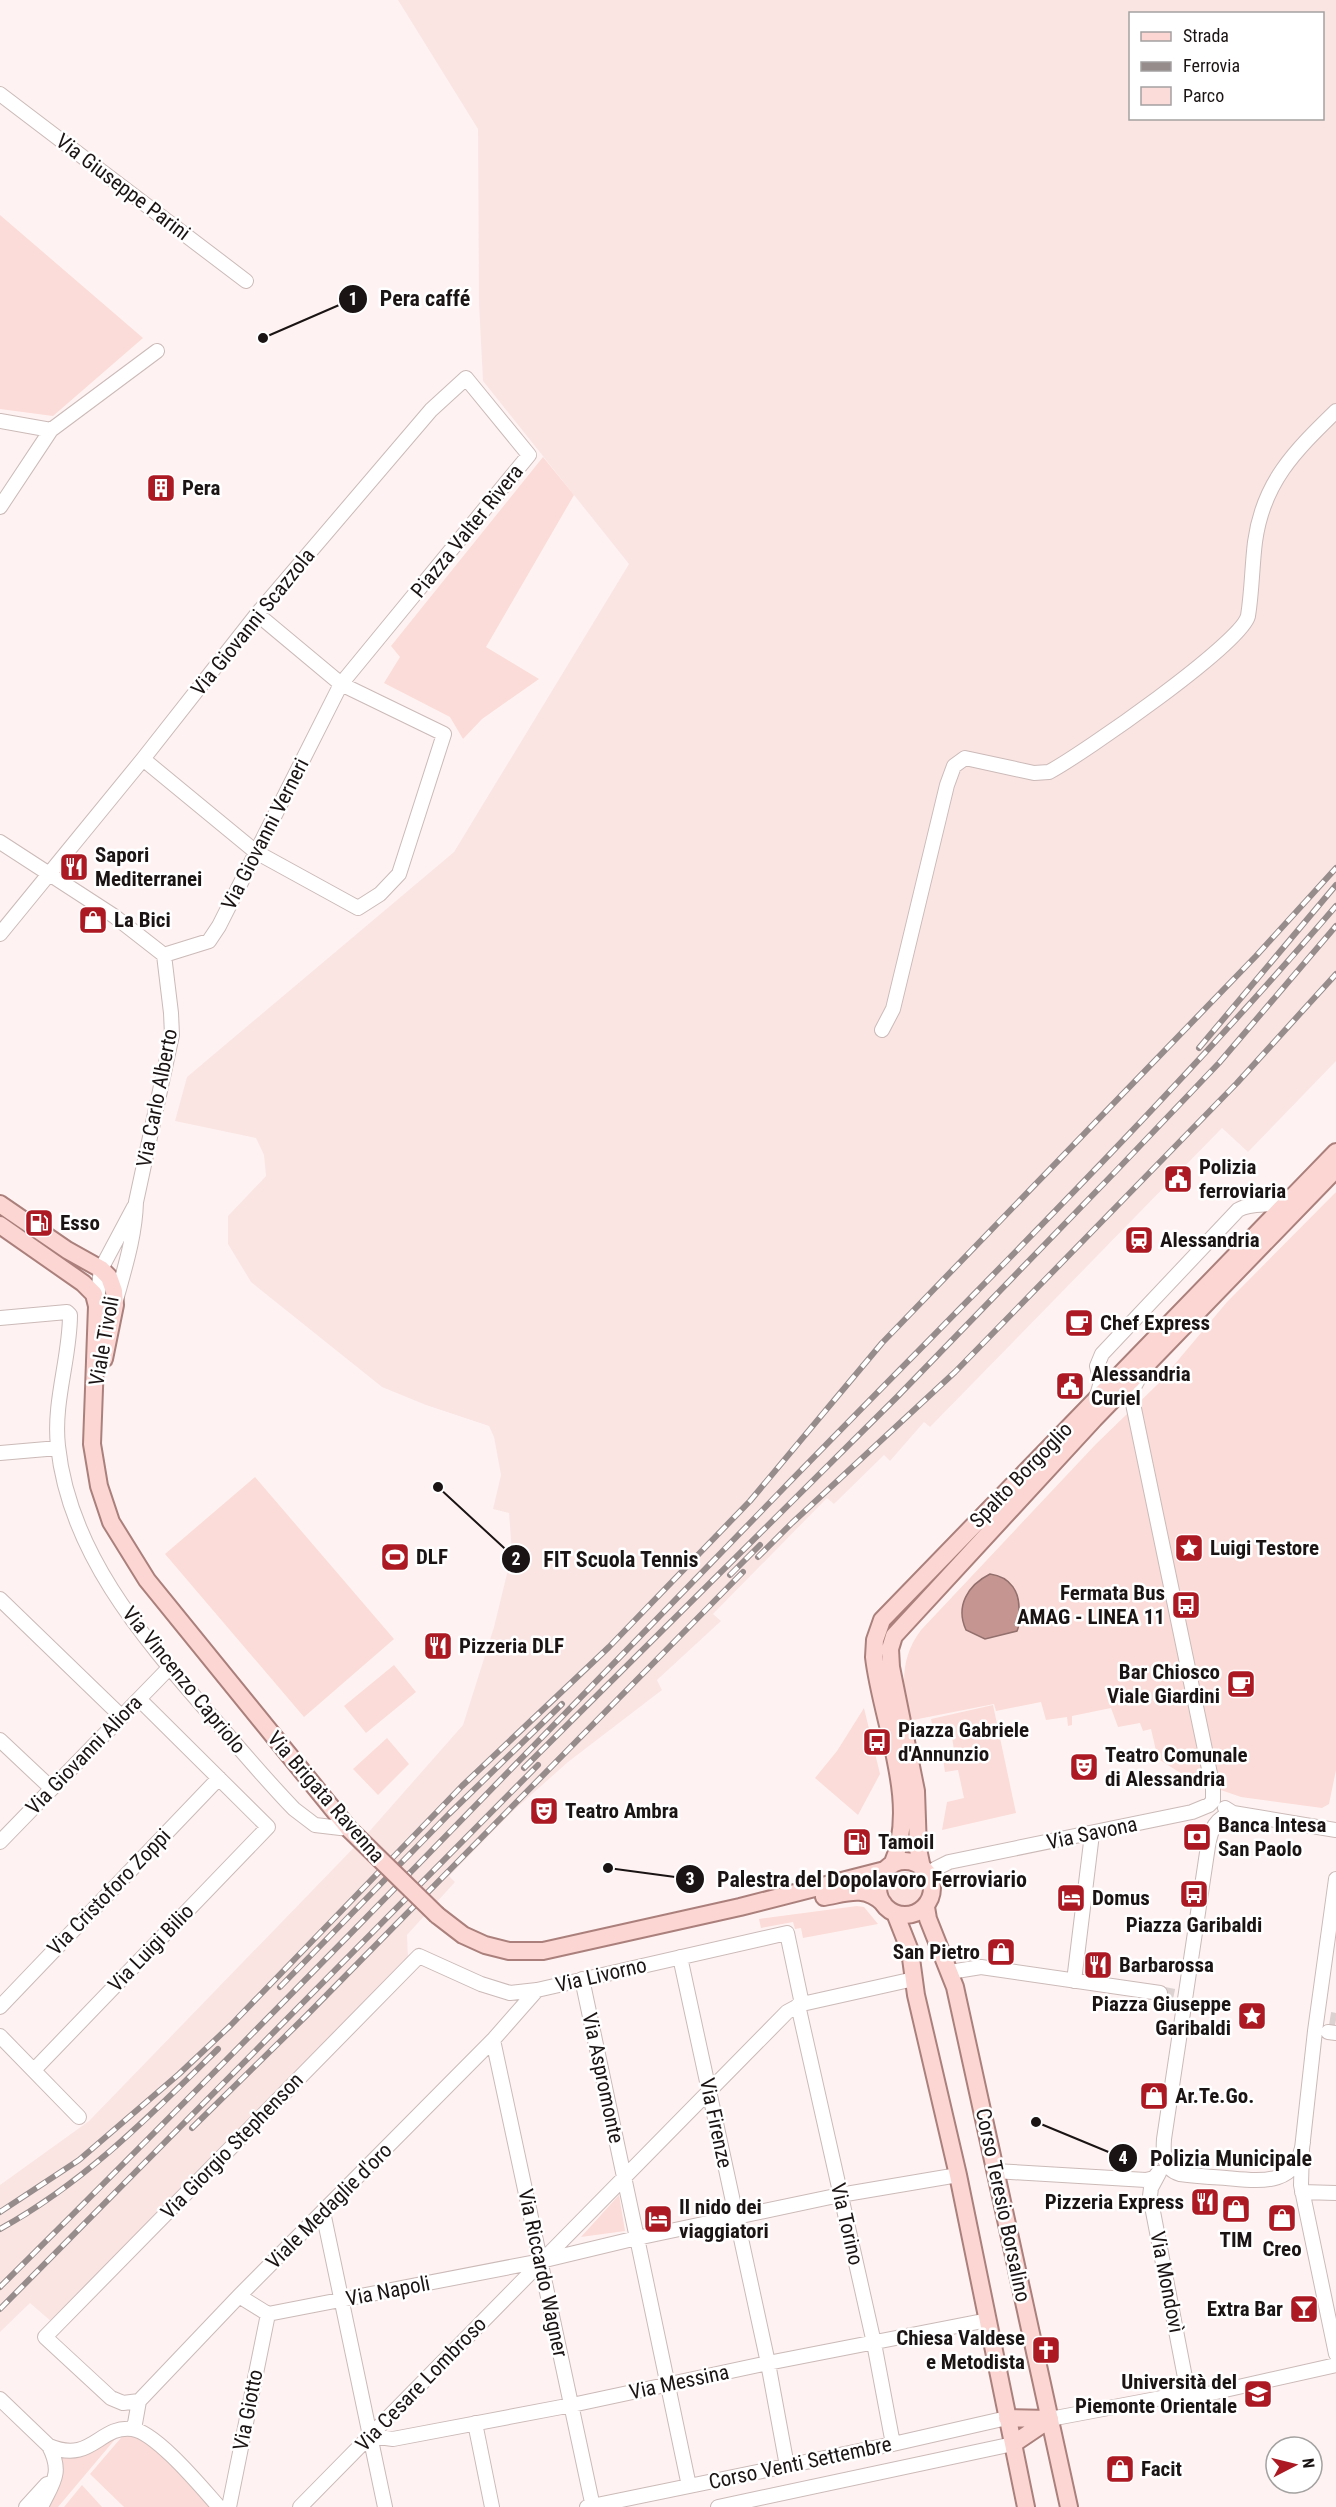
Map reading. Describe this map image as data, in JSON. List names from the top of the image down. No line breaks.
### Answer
{"streets":{"main road":["Viale Tivoli","Spalto Borgoglio","Via Brigata Ravenna","Corso Teresio Borsalino"],"street":["Via Giuseppe Parini","Piazza Valter Rivera","Via Giovanni Scazzola","Via Giovanni Verneri","Via Carlo Alberto","Via Vincenzo Capriolo","Via Giovanni Aliora","Via Savona","Via Cristoforo Zoppi","Via Luigi Bilio","Via Livorno","Via Aspromonte","Via Firenze","Via Giorgio Stephenson","Viale Medaglie d'oro","Via Torino","Via Riccardo Wagner","Via Mondovì","Via Napoli","Via Messina","Via Cesare Lombroso","Via Giotto","Corso Venti Settembre"]},"crossings":[["Piazza Valter Rivera","Via Giovanni Scazzola"],["Piazza Valter Rivera","Via Giovanni Verneri"],["Via Giovanni Verneri","Via Carlo Alberto"],["Viale Tivoli","Via Brigata Ravenna"],["Spalto Borgoglio","Via Brigata Ravenna"],["Spalto Borgoglio","Via Savona"],["Spalto Borgoglio","Corso Teresio Borsalino"],["Via Vincenzo Capriolo","Via Giovanni Aliora"],["Via Vincenzo Capriolo","Via Brigata Ravenna"],["Via Vincenzo Capriolo","Via Cristoforo Zoppi"],["Via Vincenzo Capriolo","Via Luigi Bilio"],["Via Brigata Ravenna","Via Savona"],["Via Brigata Ravenna","Corso Teresio Borsalino"],["Via Savona","Corso Teresio Borsalino"],["Via Livorno","Via Aspromonte"],["Via Livorno","Via Firenze"],["Via Livorno","Via Giorgio Stephenson"],["Via Livorno","Viale Medaglie d'oro"],["Via Livorno","Via Torino"],["Via Aspromonte","Via Napoli"],["Via Aspromonte","Via Cesare Lombroso"],["Via Firenze","Via Messina"],["Via Firenze","Corso Venti Settembre"],["Via Giorgio Stephenson","Viale Medaglie d'oro"],["Corso Teresio Borsalino","Via Messina"],["Corso Teresio Borsalino","Corso Venti Settembre"],["Viale Medaglie d'oro","Via Riccardo Wagner"],["Via Torino","Via Messina"],["Via Torino","Corso Venti Settembre"],["Via Riccardo Wagner","Via Napoli"],["Via Riccardo Wagner","Via Messina"],["Via Riccardo Wagner","Via Cesare Lombroso"],["Via Riccardo Wagner","Corso Venti Settembre"],["Via Napoli","Via Cesare Lombroso"],["Via Napoli","Via Giotto"],["Via Messina","Via Cesare Lombroso"]],"places":{"other":["Pera caffé","FIT Scuola Tennis","Palestra del Dopolavoro Ferroviario","Polizia Municipale"],"building":["Pera"],"restaurant":["Sapori Mediterranei","Pizzeria DLF","Barbarossa","Pizzeria Express"],"shop":["La Bici","San Pietro","Ar.Te.Go.","TIM","Creo","Facit"],"public building":["Polizia ferroviaria","Alessandria Curiel"],"fuel station":["Esso","Tamoil"],"station":["Alessandria"],"cafe":["Chef Express","Bar Chiosco Viale Giardini"],"place":["Luigi Testore","Piazza Giuseppe Garibaldi"],"sports":["DLF"],"bus stop":["Fermata Bus AMAG - LINEA 11","Piazza Gabriele d'Annunzio","Piazza Garibaldi"],"theatre":["Teatro Comunale di Alessandria","Teatro Ambra"],"bank":["Banca Intesa San Paolo"],"hotel":["Domus","Il nido dei viaggiatori"],"bar":["Extra Bar"],"church":["Chiesa Valdese e Metodista"],"school or university":["Università del Piemonte Orientale"]},"legend":["Strada","Ferrovia","Parco"],"north":"right"}
